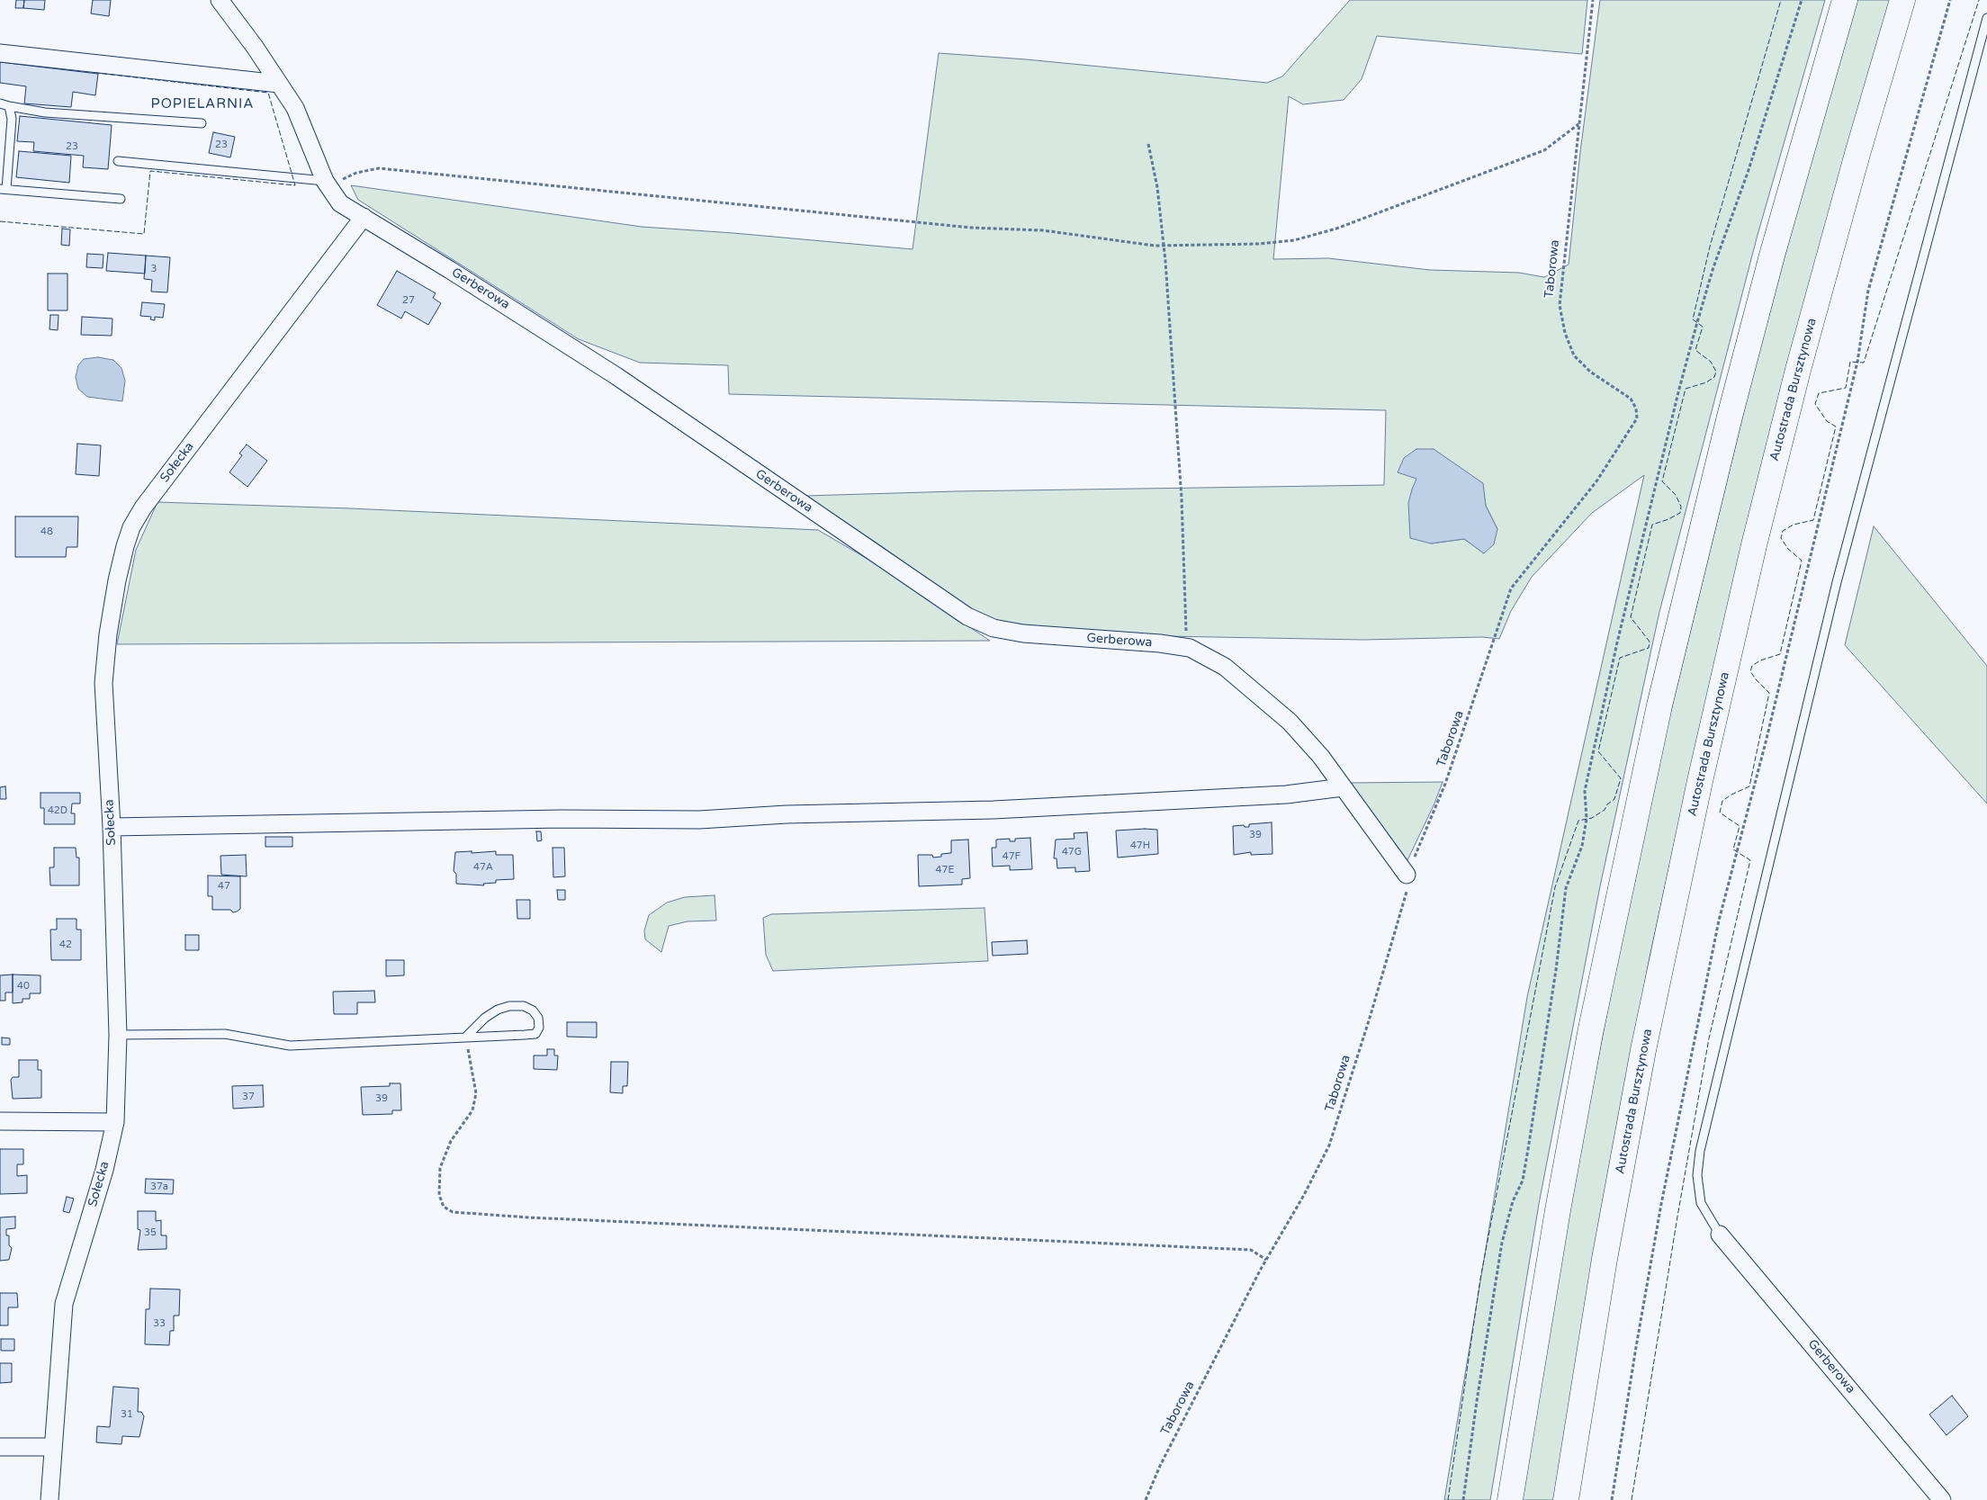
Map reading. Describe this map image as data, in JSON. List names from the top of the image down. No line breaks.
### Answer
{"streets":{"highway":["Autostrada Bursztynowa"],"street":["Gerberowa","Sołecka"],"path":["Taborowa"]},"crossings":[["Taborowa","Gerberowa"],["Gerberowa","Sołecka"]],"districts":["POPIELARNIA"],"house_numbers":["23","23","3","27","48","42D","39","47H","47G","47F","47A","47E","47","42","40","37","39","37a","35","33","31"]}
